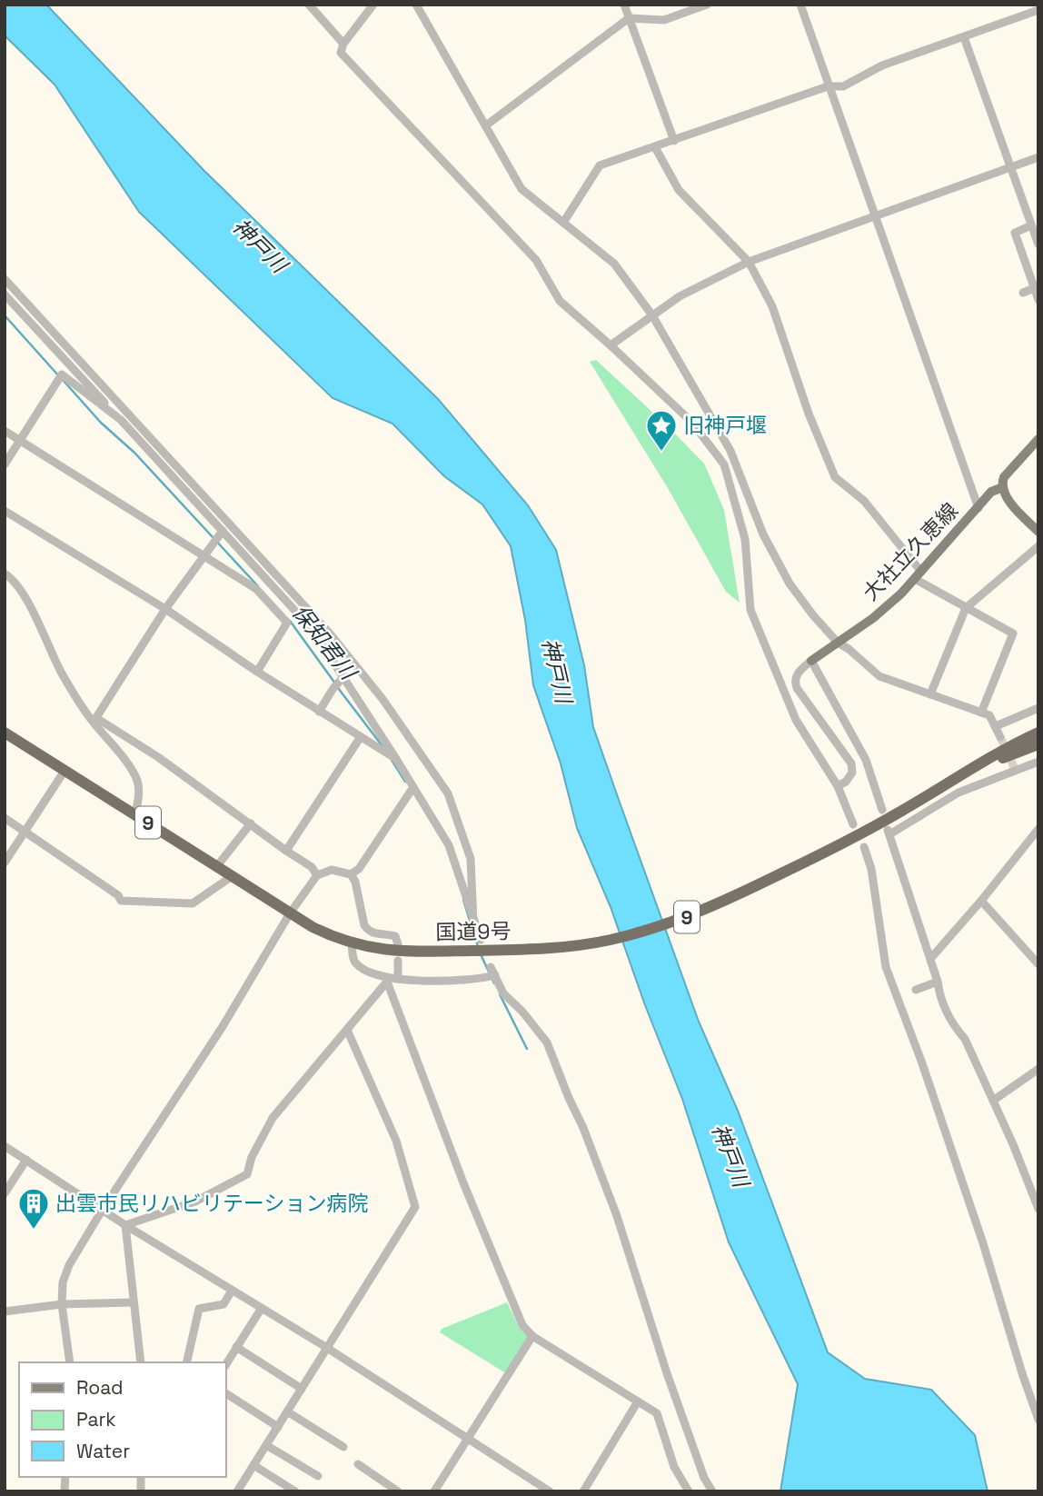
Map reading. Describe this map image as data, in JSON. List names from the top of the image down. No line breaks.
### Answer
{"streets":{"highway":["9","国道9号"],"main road":["大社立久恵線"]},"water":["神戸川","保知君川"],"places":{"place":["旧神戸堰"],"building":["出雲市民リハビリテーション病院"]},"legend":["Road","Park","Water"]}
